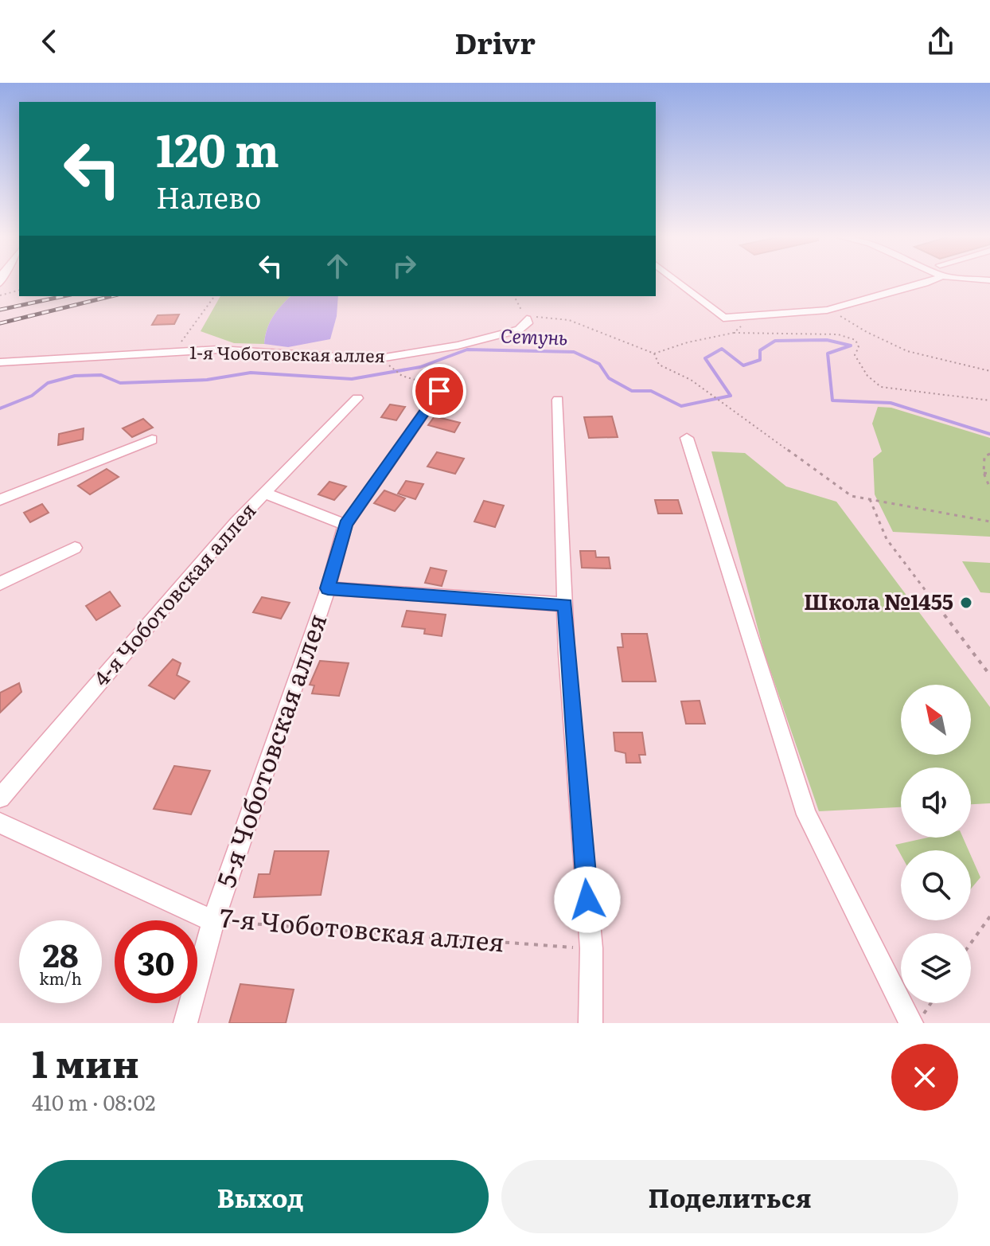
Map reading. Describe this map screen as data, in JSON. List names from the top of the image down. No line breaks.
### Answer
{"streets":{"street":["1-я Чоботовская аллея","4-я Чоботовская аллея","5-я Чоботовская аллея","7-я Чоботовская аллея"]},"crossings":[["5-я Чоботовская аллея","7-я Чоботовская аллея"]],"water":["Сетунь"],"places":["Школа №1455"],"north":"top left","page":{"header":"Drivr","turn":["120 m","Налево"],"speed":"28 km/h","limit":"30","heading":["1 мин","410 m · 08:02"],"buttons":["Выход","Поделиться"]}}
